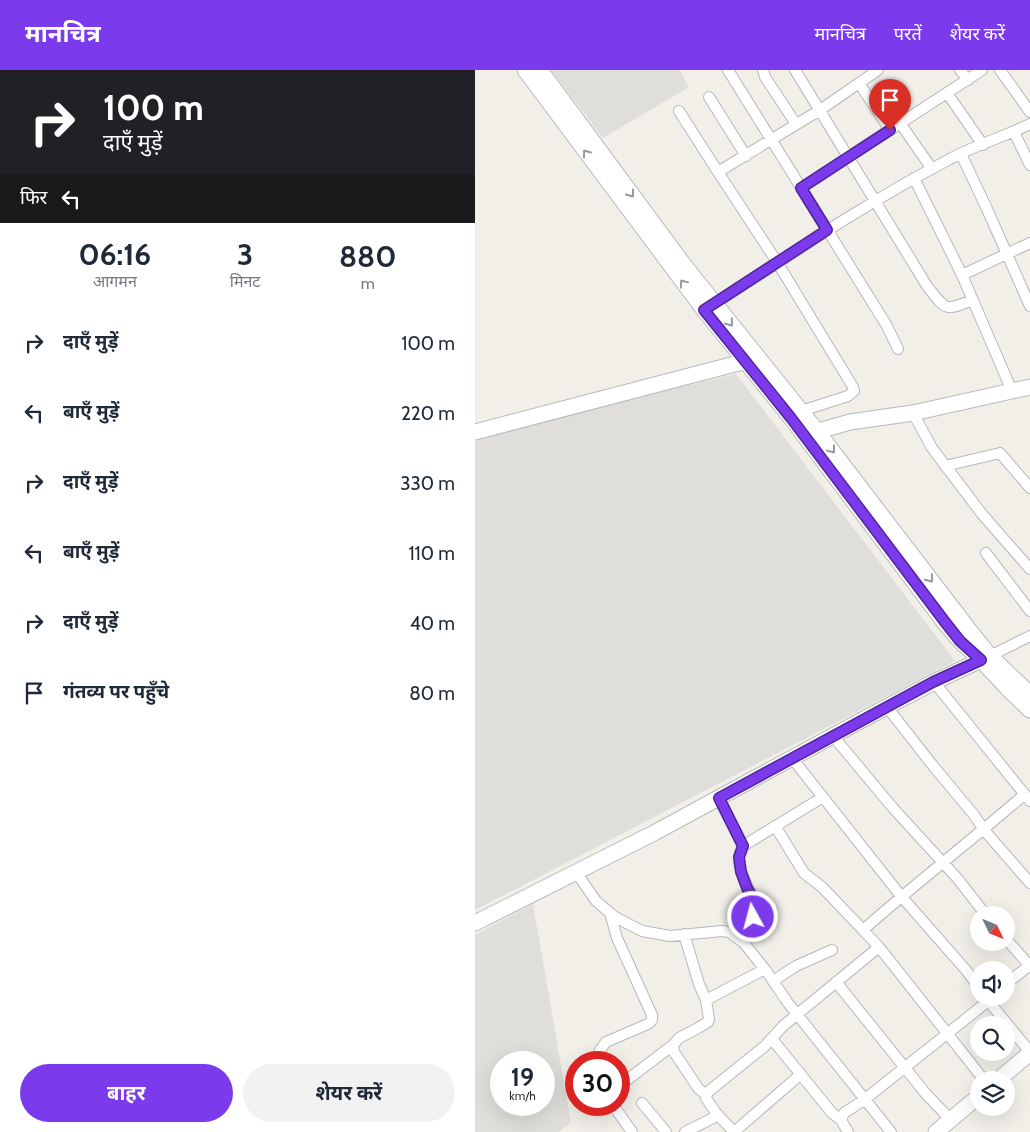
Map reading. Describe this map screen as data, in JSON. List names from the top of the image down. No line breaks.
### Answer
{"north":"bottom right","page":{"header":"मानचित्र","nav":["मानचित्र","परतें","शेयर करें"],"turn":["100 m","दाएँ मुड़ें"],"then":"फिर","eta":["06:16","आगमन","3","मिनट","880","m"],"list":[{"name":"दाएँ मुड़ें","value":"100 m"},{"name":"बाएँ मुड़ें","value":"220 m"},{"name":"दाएँ मुड़ें","value":"330 m"},{"name":"बाएँ मुड़ें","value":"110 m"},{"name":"दाएँ मुड़ें","value":"40 m"},{"name":"गंतव्य पर पहुँचे","value":"80 m"}],"speed":"19 km/h","limit":"30","buttons":["बाहर","शेयर करें"]}}
